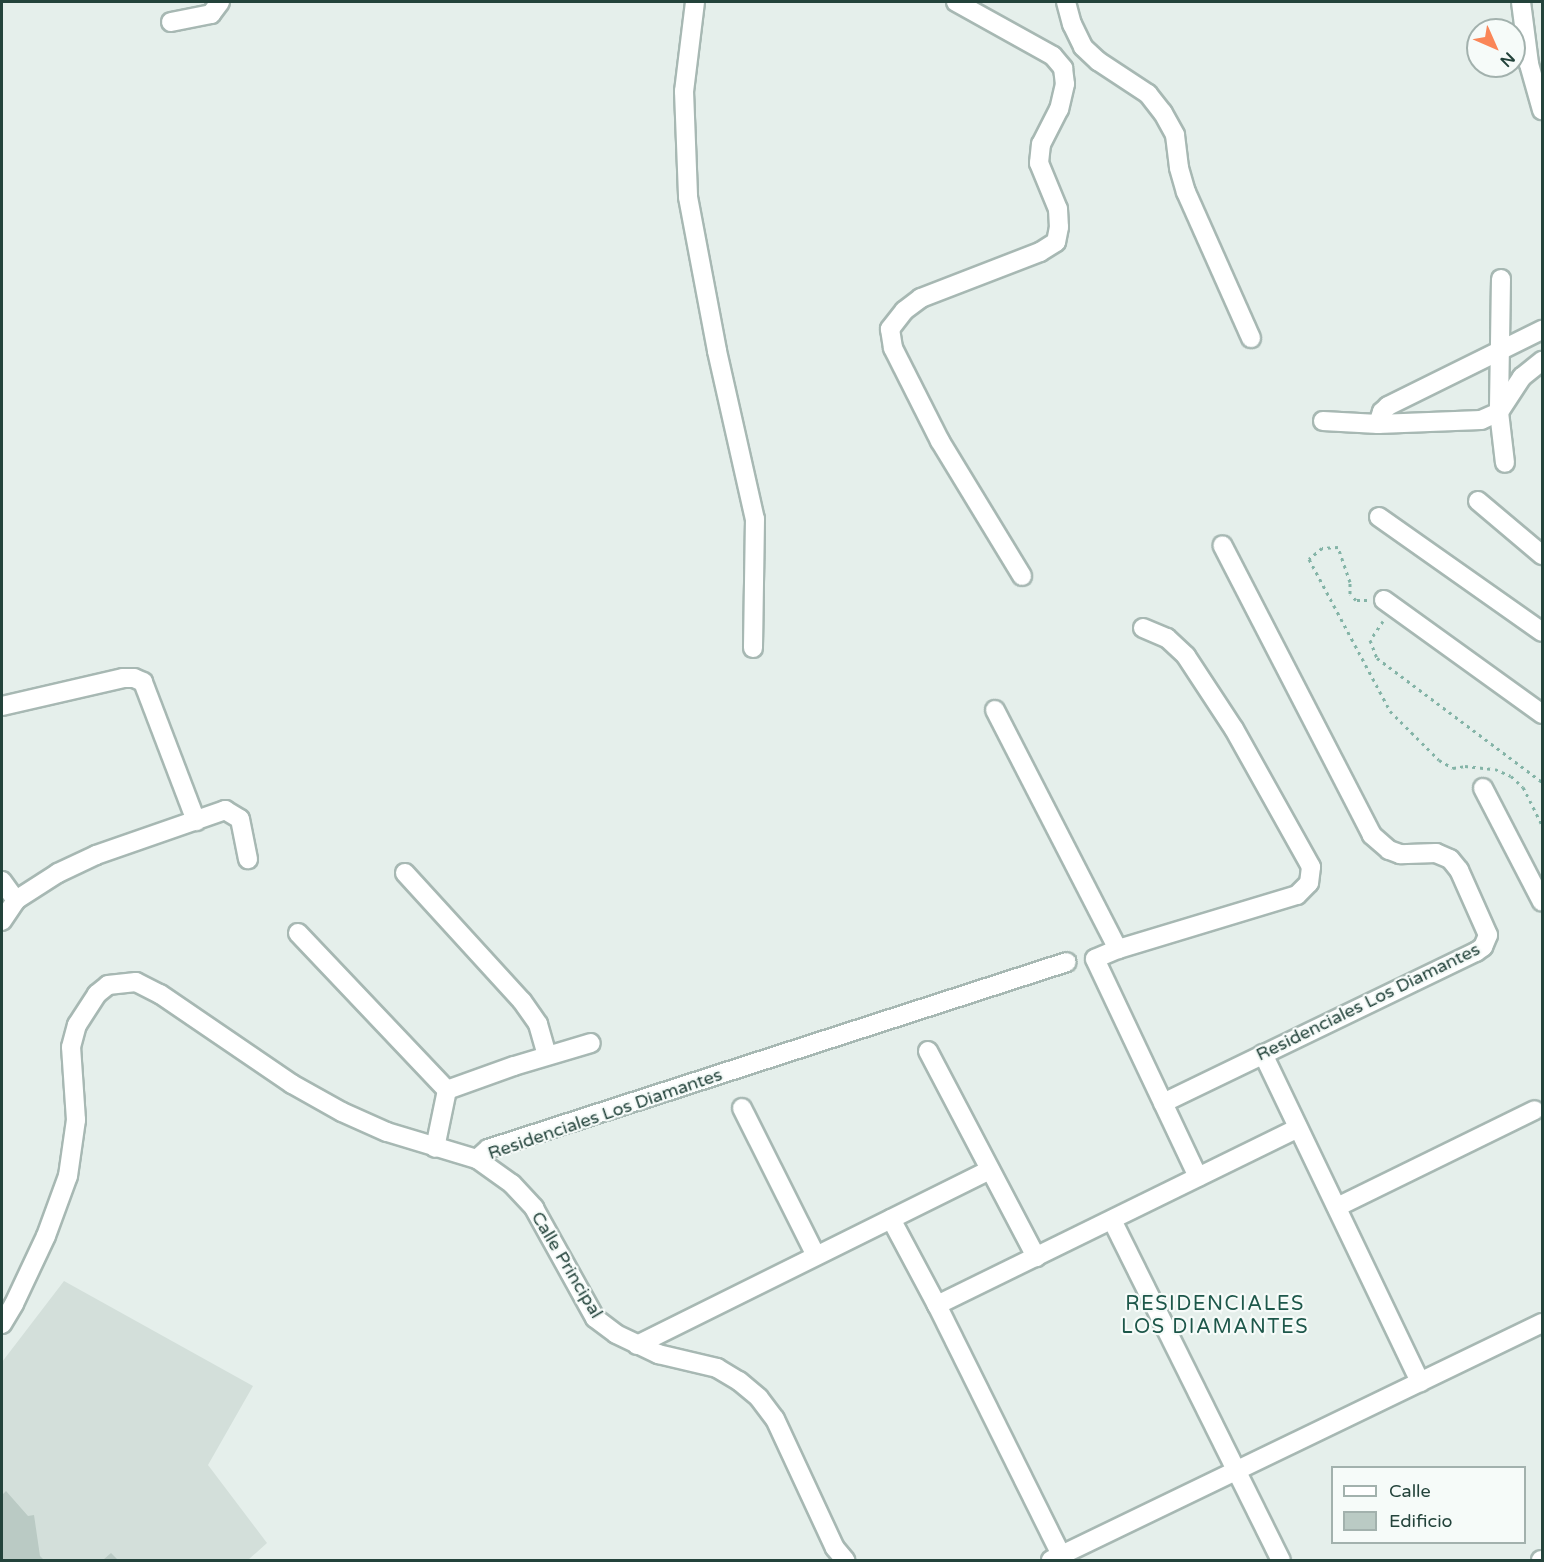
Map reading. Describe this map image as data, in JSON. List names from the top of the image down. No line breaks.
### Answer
{"streets":{"street":["Residenciales Los Diamantes","Calle Principal"]},"crossings":[["Residenciales Los Diamantes","Calle Principal"]],"districts":["RESIDENCIALES LOS DIAMANTES"],"legend":["Calle","Edificio"],"north":"bottom right"}
